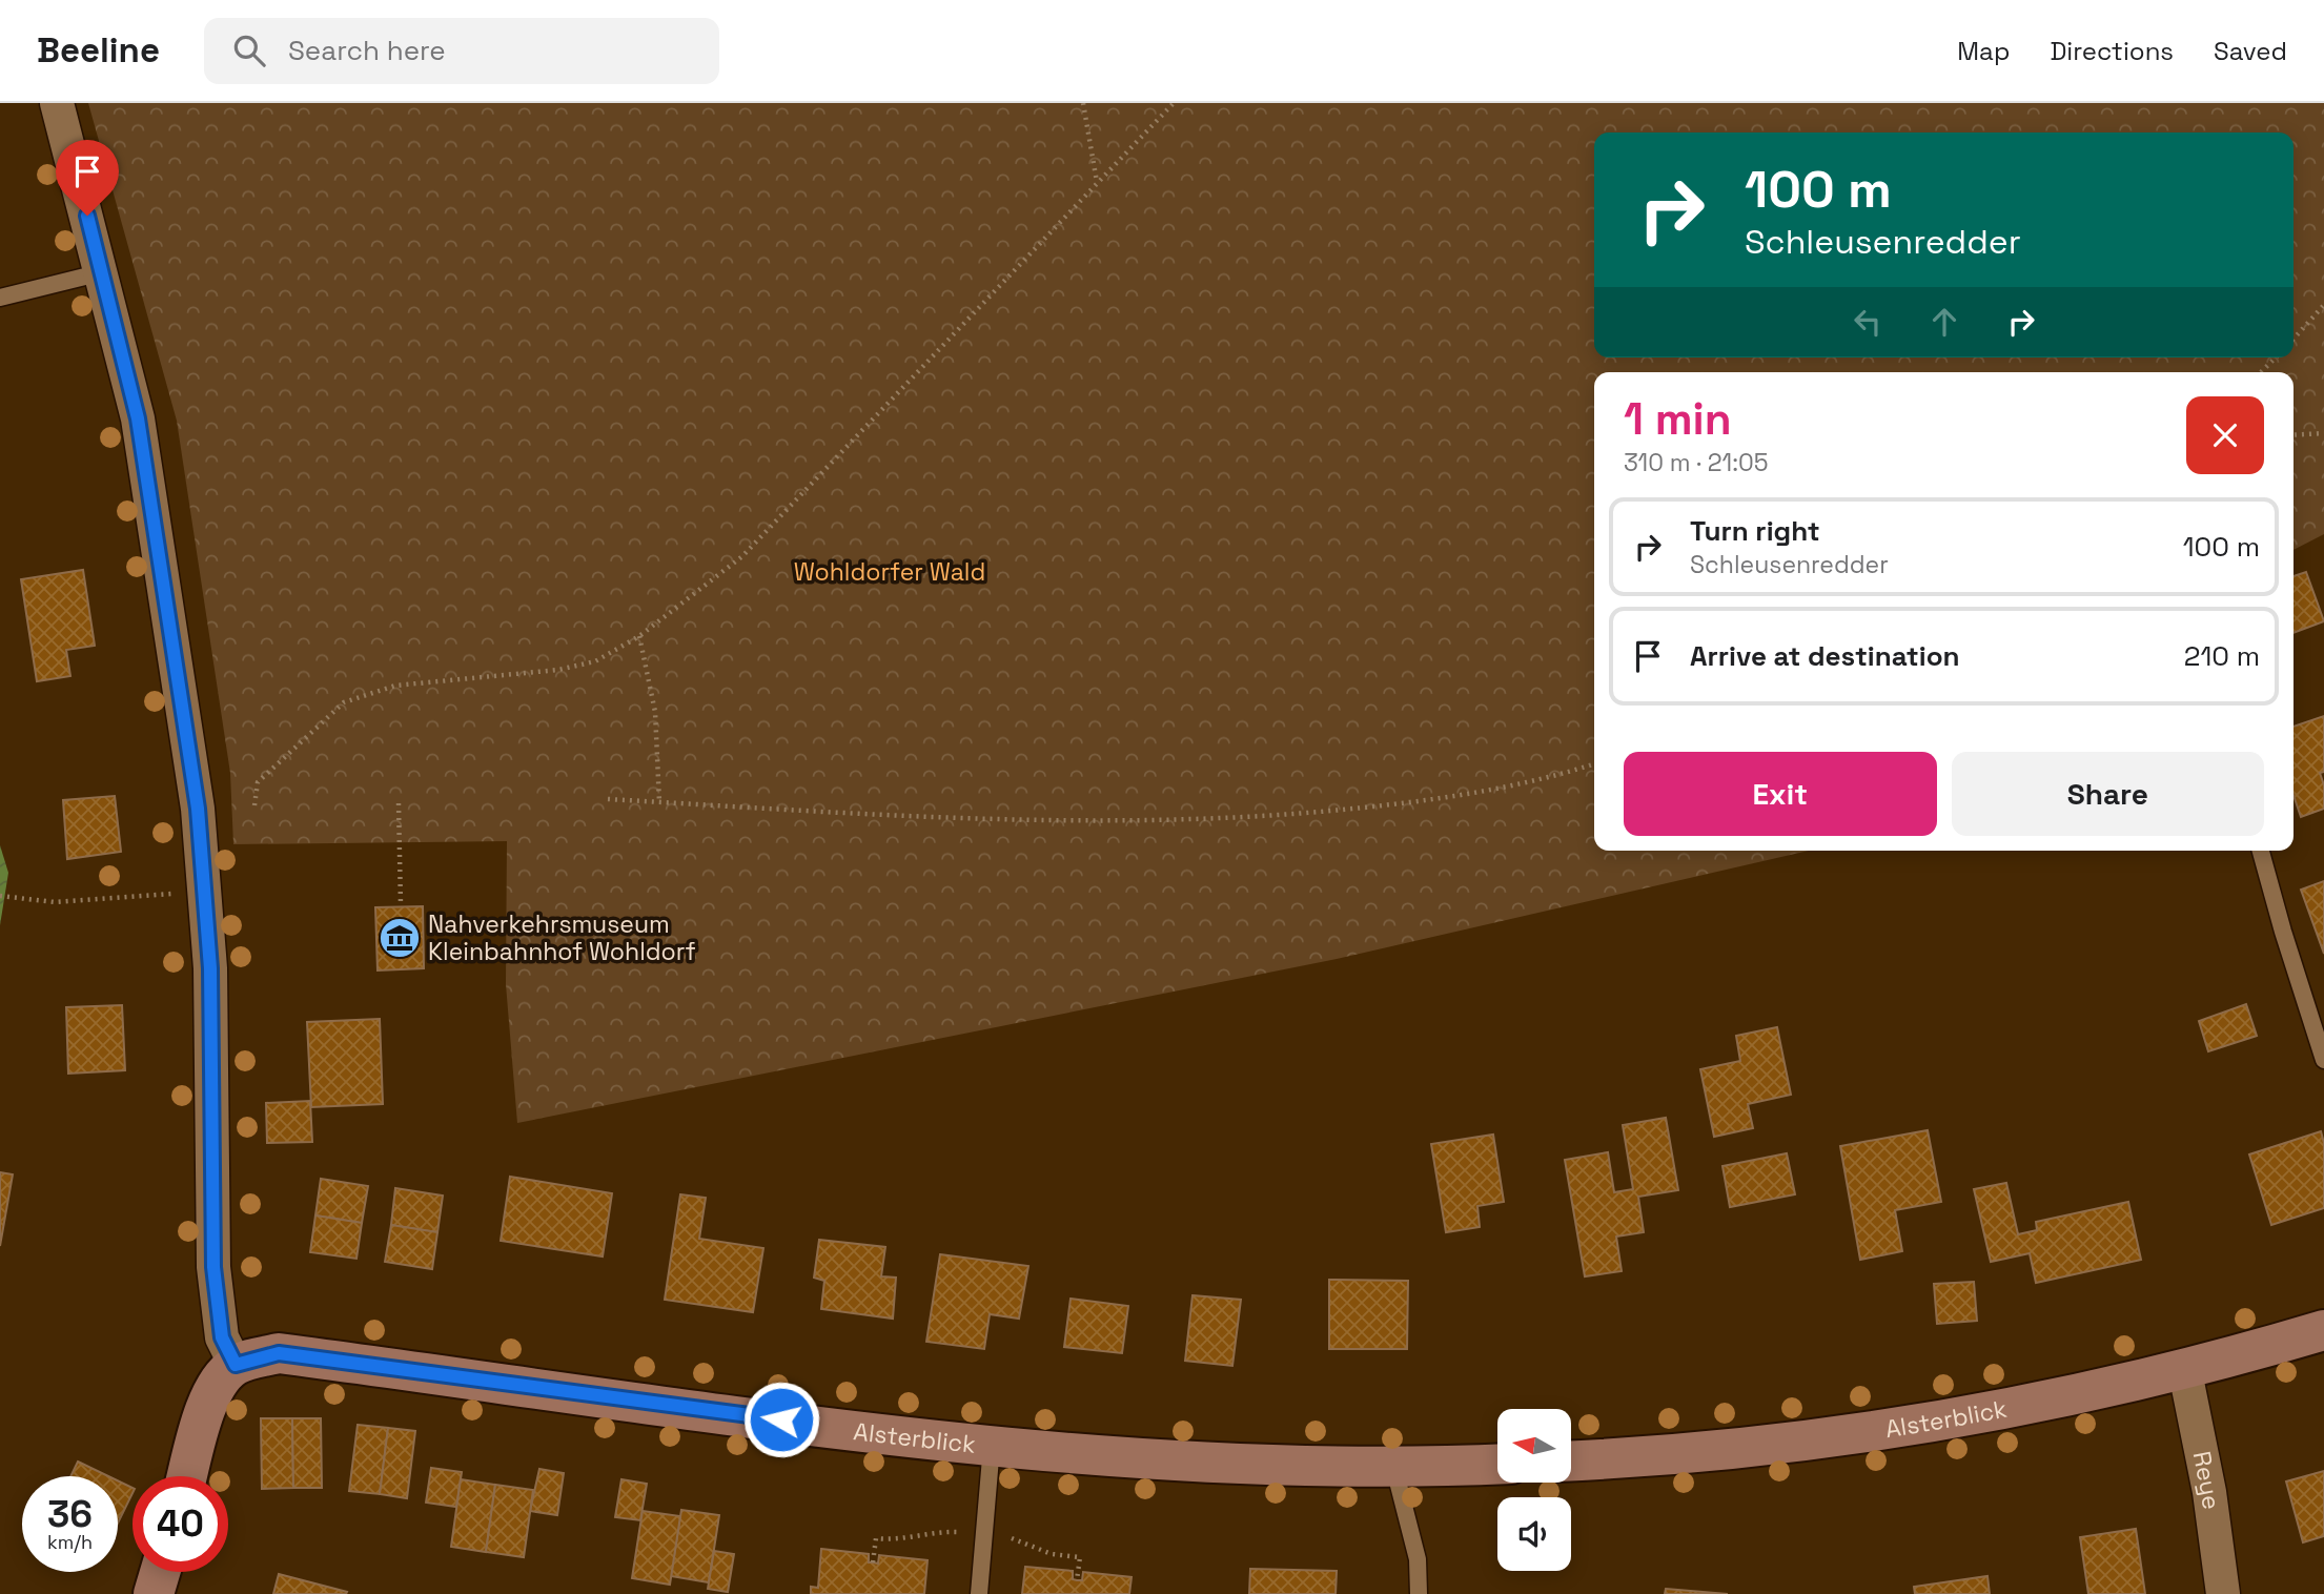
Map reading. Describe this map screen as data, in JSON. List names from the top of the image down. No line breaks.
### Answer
{"streets":{"street":["Alsterblick","Reye"]},"crossings":[["Alsterblick","Reye"]],"parks":["Wohldorfer Wald"],"places":{"museum":["Nahverkehrsmuseum Kleinbahnhof Wohldorf"]},"north":"left","page":{"header":"Beeline","search":"Search here","nav":["Map","Directions","Saved"],"turn":["100 m","Schleusenredder"],"heading":["1 min","310 m · 21:05"],"list":[{"name":"Turn right","note":"Schleusenredder","value":"100 m"},{"name":"Arrive at destination","value":"210 m"}],"buttons":["Exit","Share"],"speed":"36 km/h","limit":"40"}}
